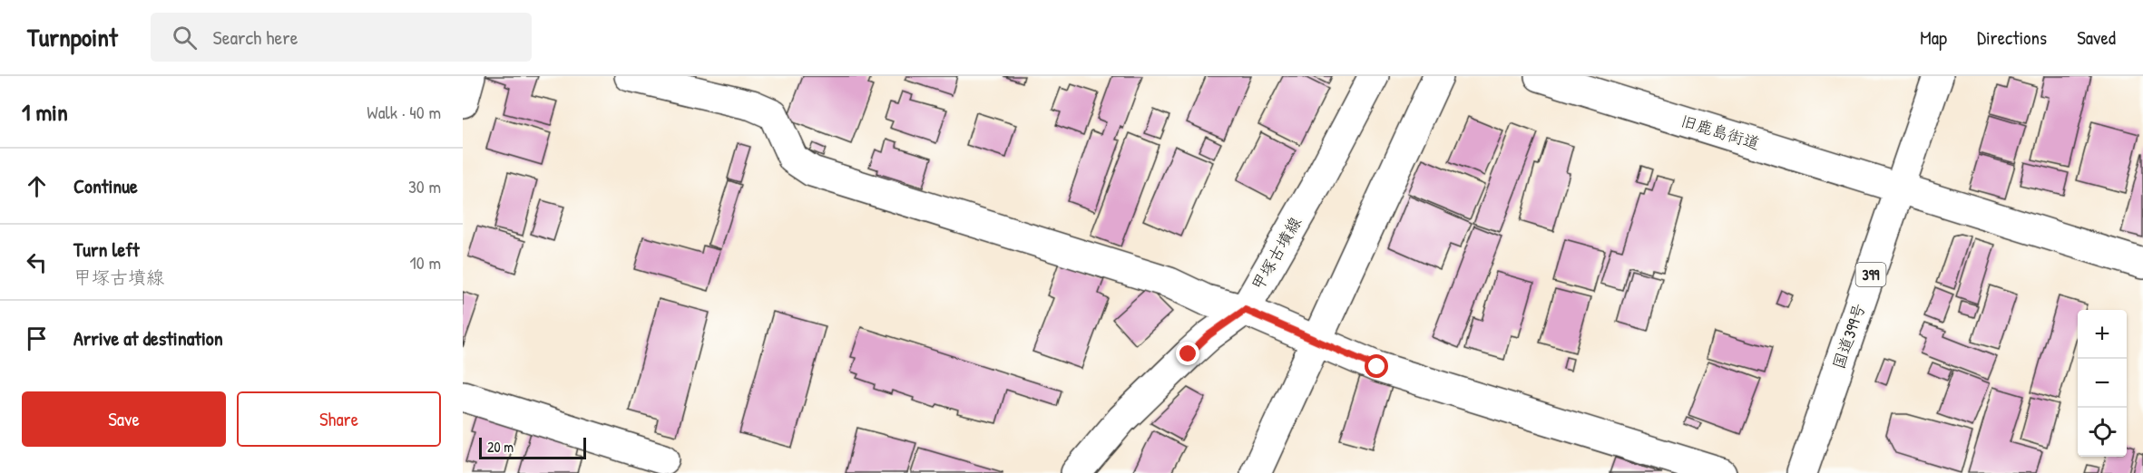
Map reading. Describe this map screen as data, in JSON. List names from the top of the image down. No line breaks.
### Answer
{"streets":{"main road":["旧鹿島街道","甲塚古墳線","399","国道399号"]},"crossings":[["旧鹿島街道","国道399号"]],"scale_bar":"20 m","page":{"header":"Turnpoint","search":"Search here","nav":["Map","Directions","Saved"],"heading":["1 min","Walk · 40 m"],"list":[["Continue","30 m"],["Turn left","甲塚古墳線","10 m"],"Arrive at destination"],"map_buttons":["+","−"],"buttons":["Save","Share"],"scale":"20 m"}}
